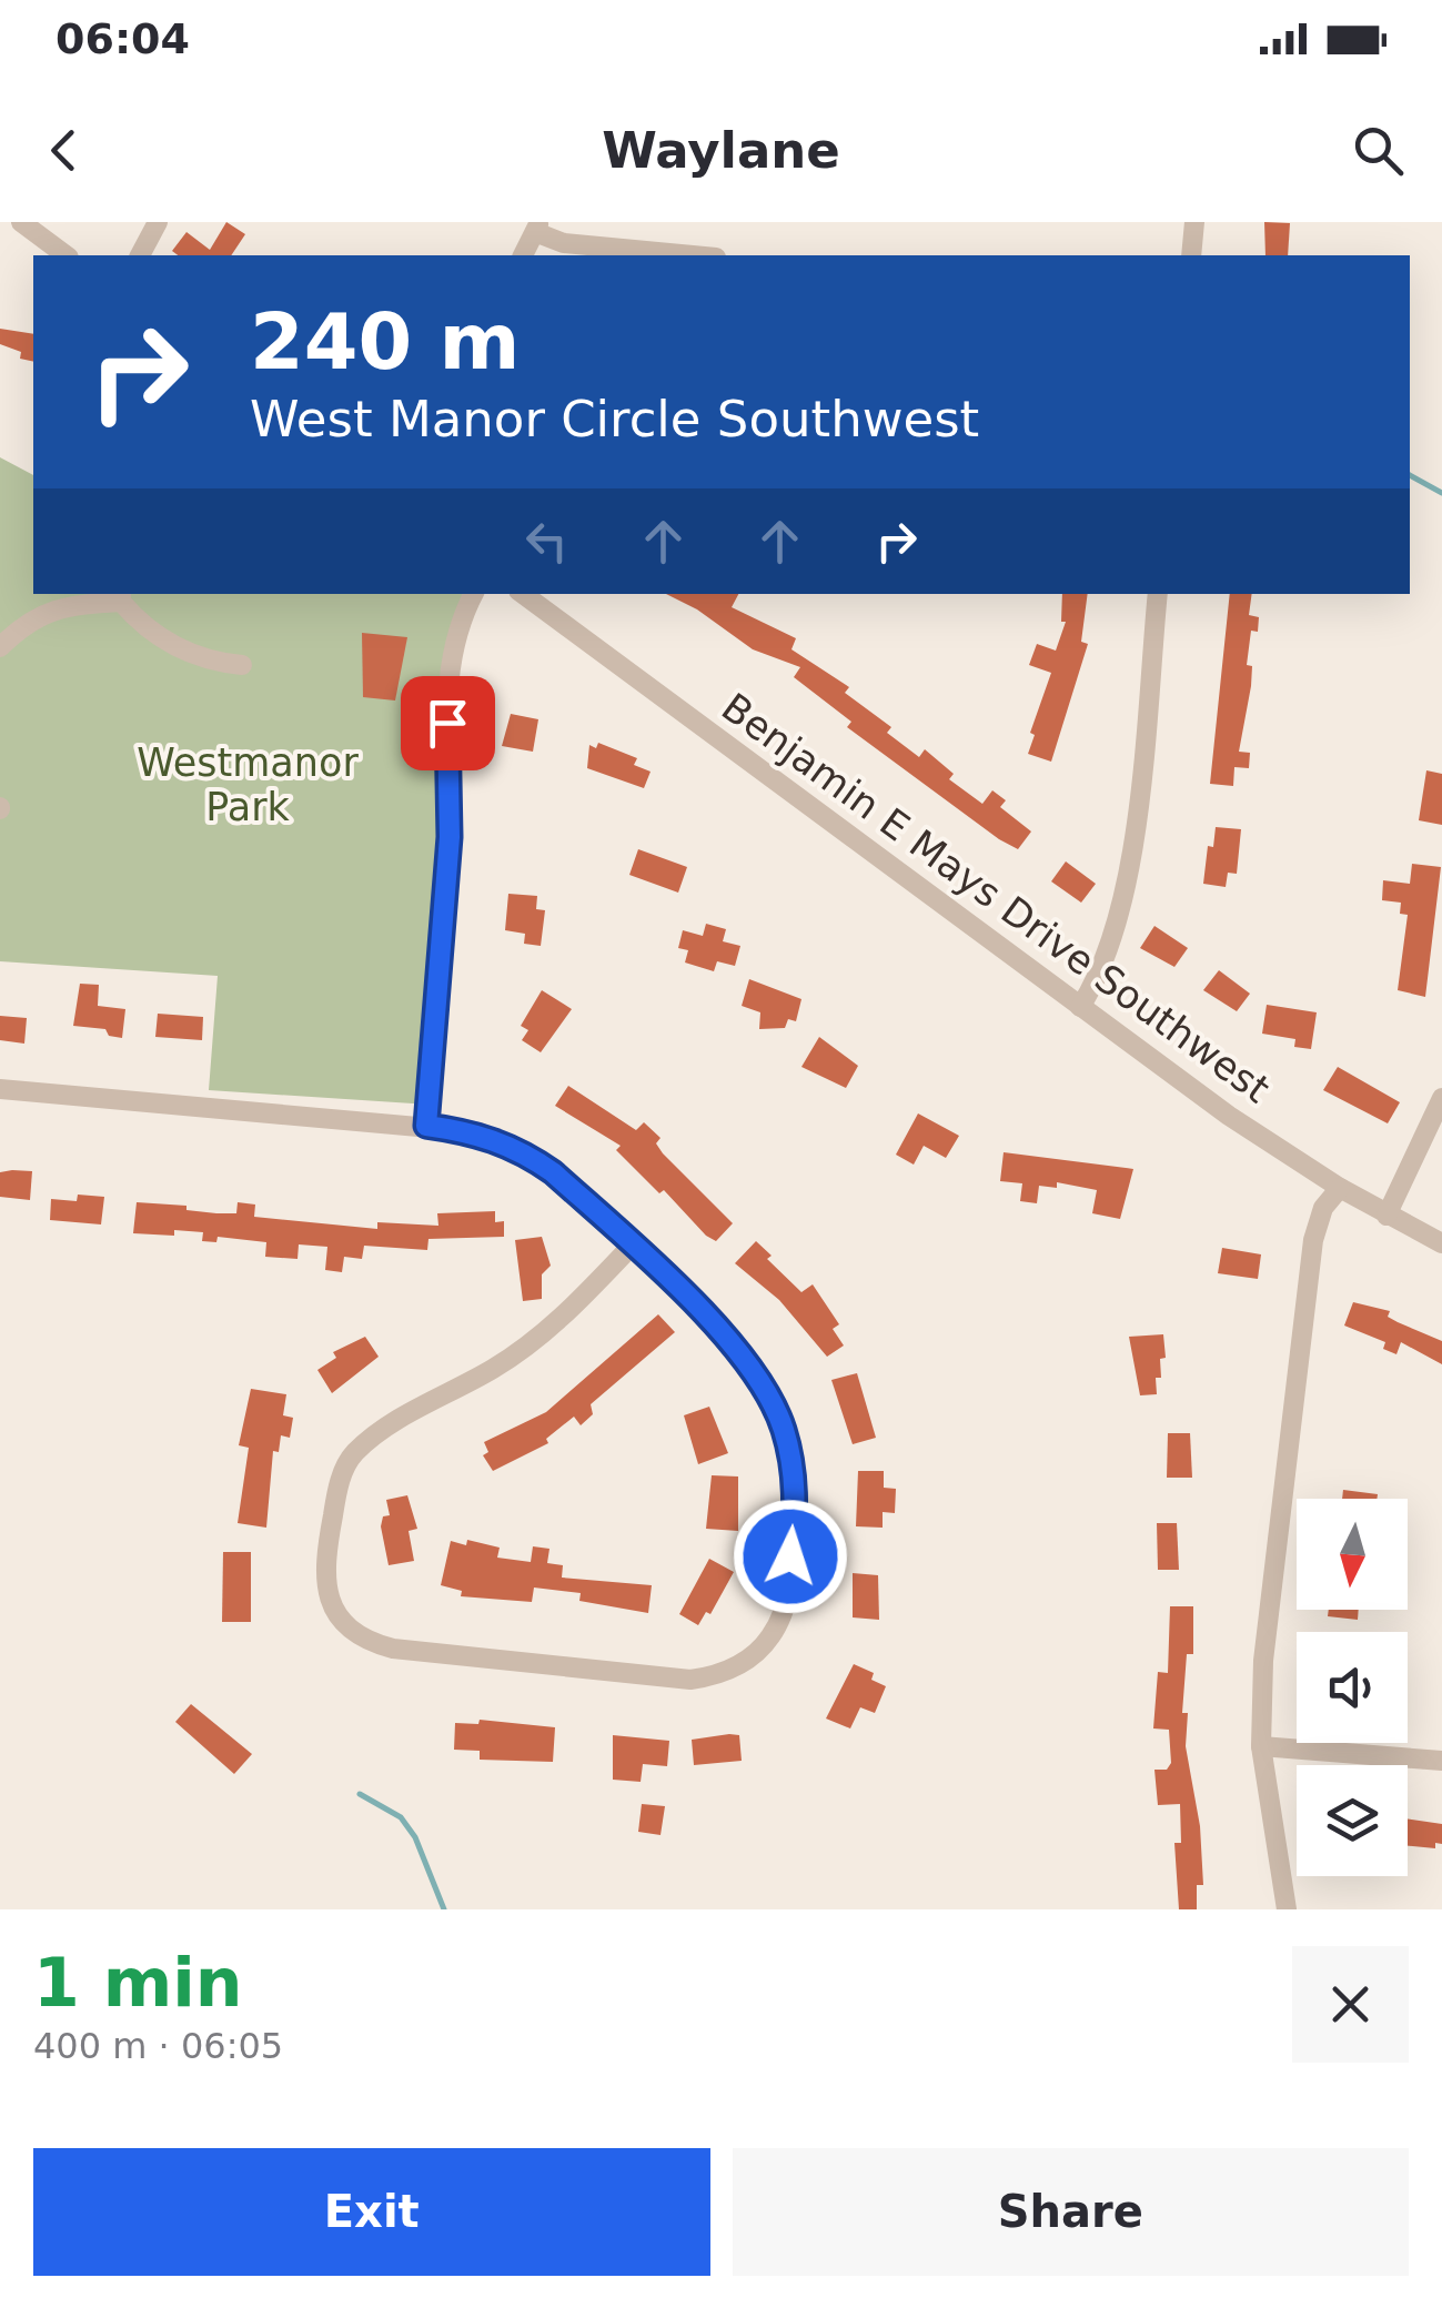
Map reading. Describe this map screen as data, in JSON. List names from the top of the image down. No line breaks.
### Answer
{"streets":{"street":["Benjamin E Mays Drive Southwest"]},"parks":["Westmanor Park"],"north":"bottom","page":{"status":"06:04","header":"Waylane","turn":["240 m","West Manor Circle Southwest"],"heading":["1 min","400 m · 06:05"],"buttons":["Exit","Share"]}}
